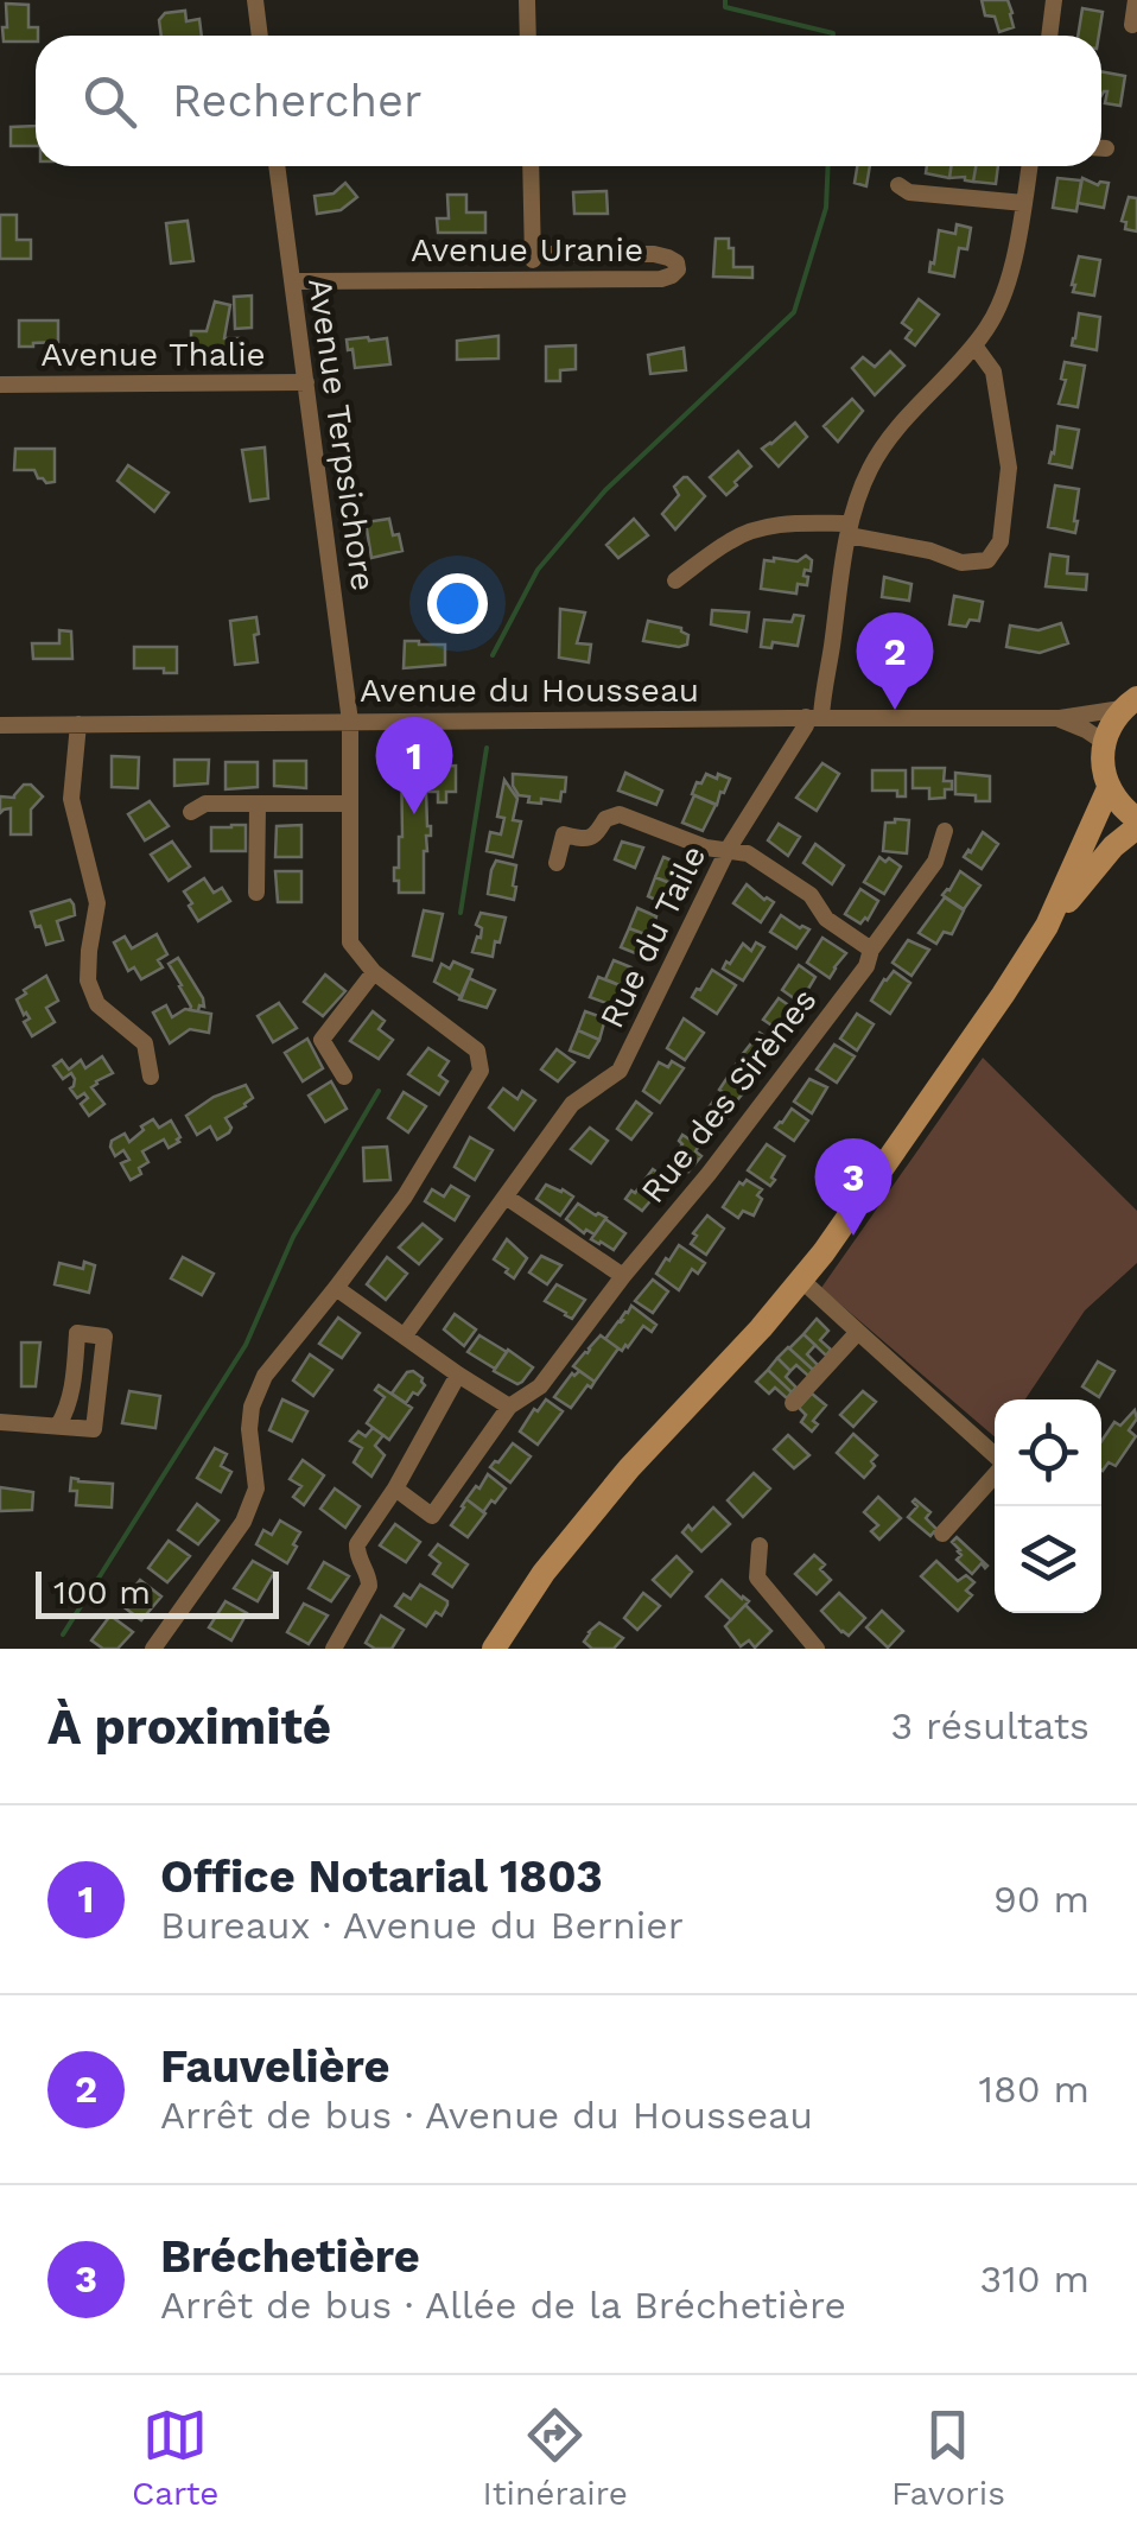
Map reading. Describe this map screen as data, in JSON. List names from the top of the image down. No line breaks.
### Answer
{"streets":{"street":["Avenue Uranie","Avenue Thalie","Avenue Terpsichore","Avenue du Housseau","Rue du Taile","Rue des Sirènes"]},"crossings":[["Avenue Uranie","Avenue Terpsichore"],["Avenue Thalie","Avenue Terpsichore"],["Avenue Terpsichore","Avenue du Housseau"],["Avenue du Housseau","Rue du Taile"]],"scale_bar":"100 m","page":{"search":"Rechercher","pins":["2","1","3"],"scale":"100 m","heading":["À proximité","3 résultats"],"list":[{"mark":"1","name":"Office Notarial 1803","note":"Bureaux · Avenue du Bernier","value":"90 m"},{"mark":"2","name":"Fauvelière","note":"Arrêt de bus · Avenue du Housseau","value":"180 m"},{"mark":"3","name":"Bréchetière","note":"Arrêt de bus · Allée de la Bréchetière","value":"310 m"}],"nav":["Carte","Itinéraire","Favoris"]}}
